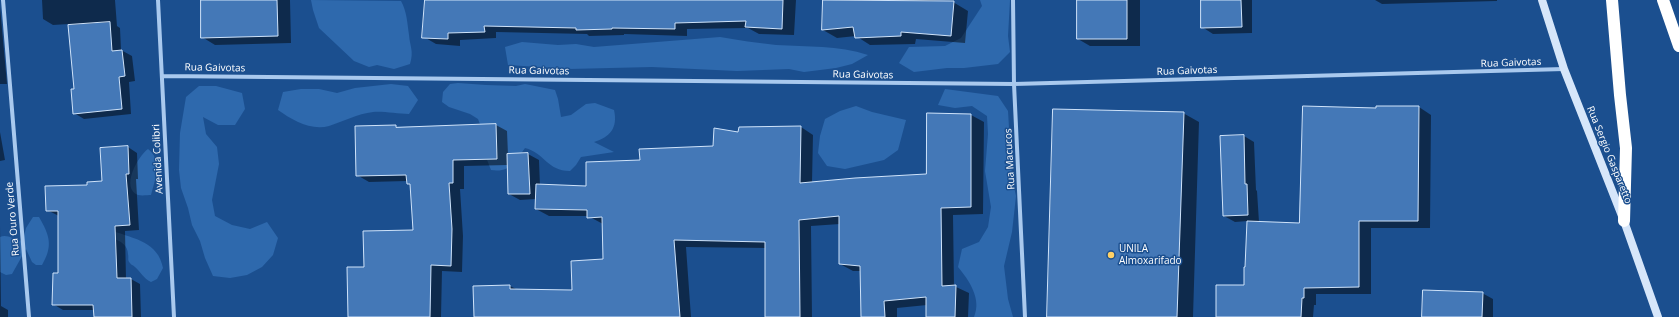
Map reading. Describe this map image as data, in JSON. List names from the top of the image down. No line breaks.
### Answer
{"streets":{"street":["Rua Gaivotas","Rua Sergio Gasparetto","Avenida Colibri","Rua Macucos","Rua Ouro Verde"]},"crossings":[["Rua Gaivotas","Rua Sergio Gasparetto"],["Rua Gaivotas","Avenida Colibri"],["Rua Gaivotas","Rua Macucos"]],"places":["UNILA Almoxarifado"]}
